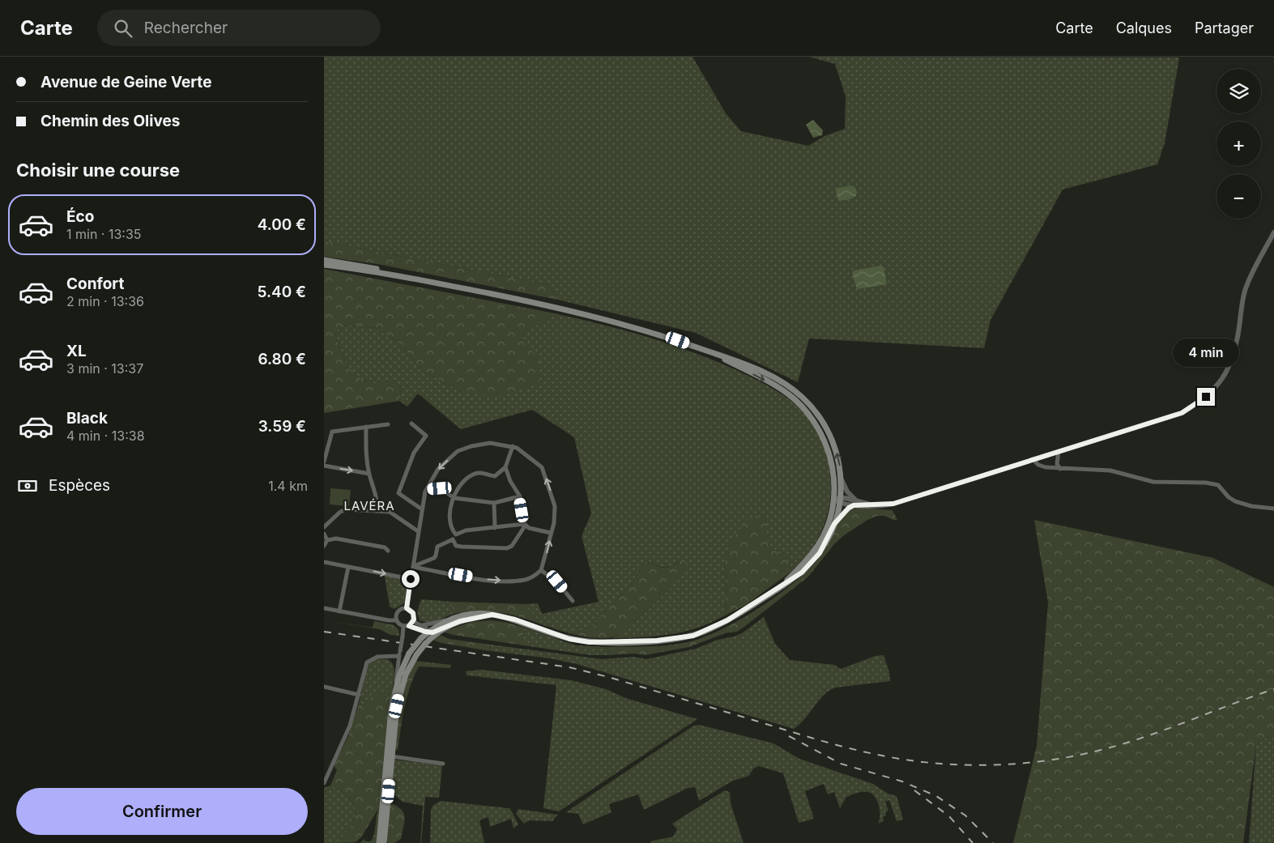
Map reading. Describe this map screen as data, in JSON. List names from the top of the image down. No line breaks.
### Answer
{"districts":["LAVÉRA"],"page":{"header":"Carte","search":"Rechercher","nav":["Carte","Calques","Partager"],"banner":["Avenue de Geine Verte","Chemin des Olives"],"map_buttons":["+","−"],"heading":"Choisir une course","list":[{"name":"Éco","note":"1 min · 13:35","value":"4.00 €"},{"name":"Confort","note":"2 min · 13:36","value":"5.40 €"},{"name":"XL","note":"3 min · 13:37","value":"6.80 €"},{"name":"Black","note":"4 min · 13:38","value":"3.59 €"}],"bubble":"4 min","pay":["Espèces","1.4 km"],"buttons":"Confirmer"}}
